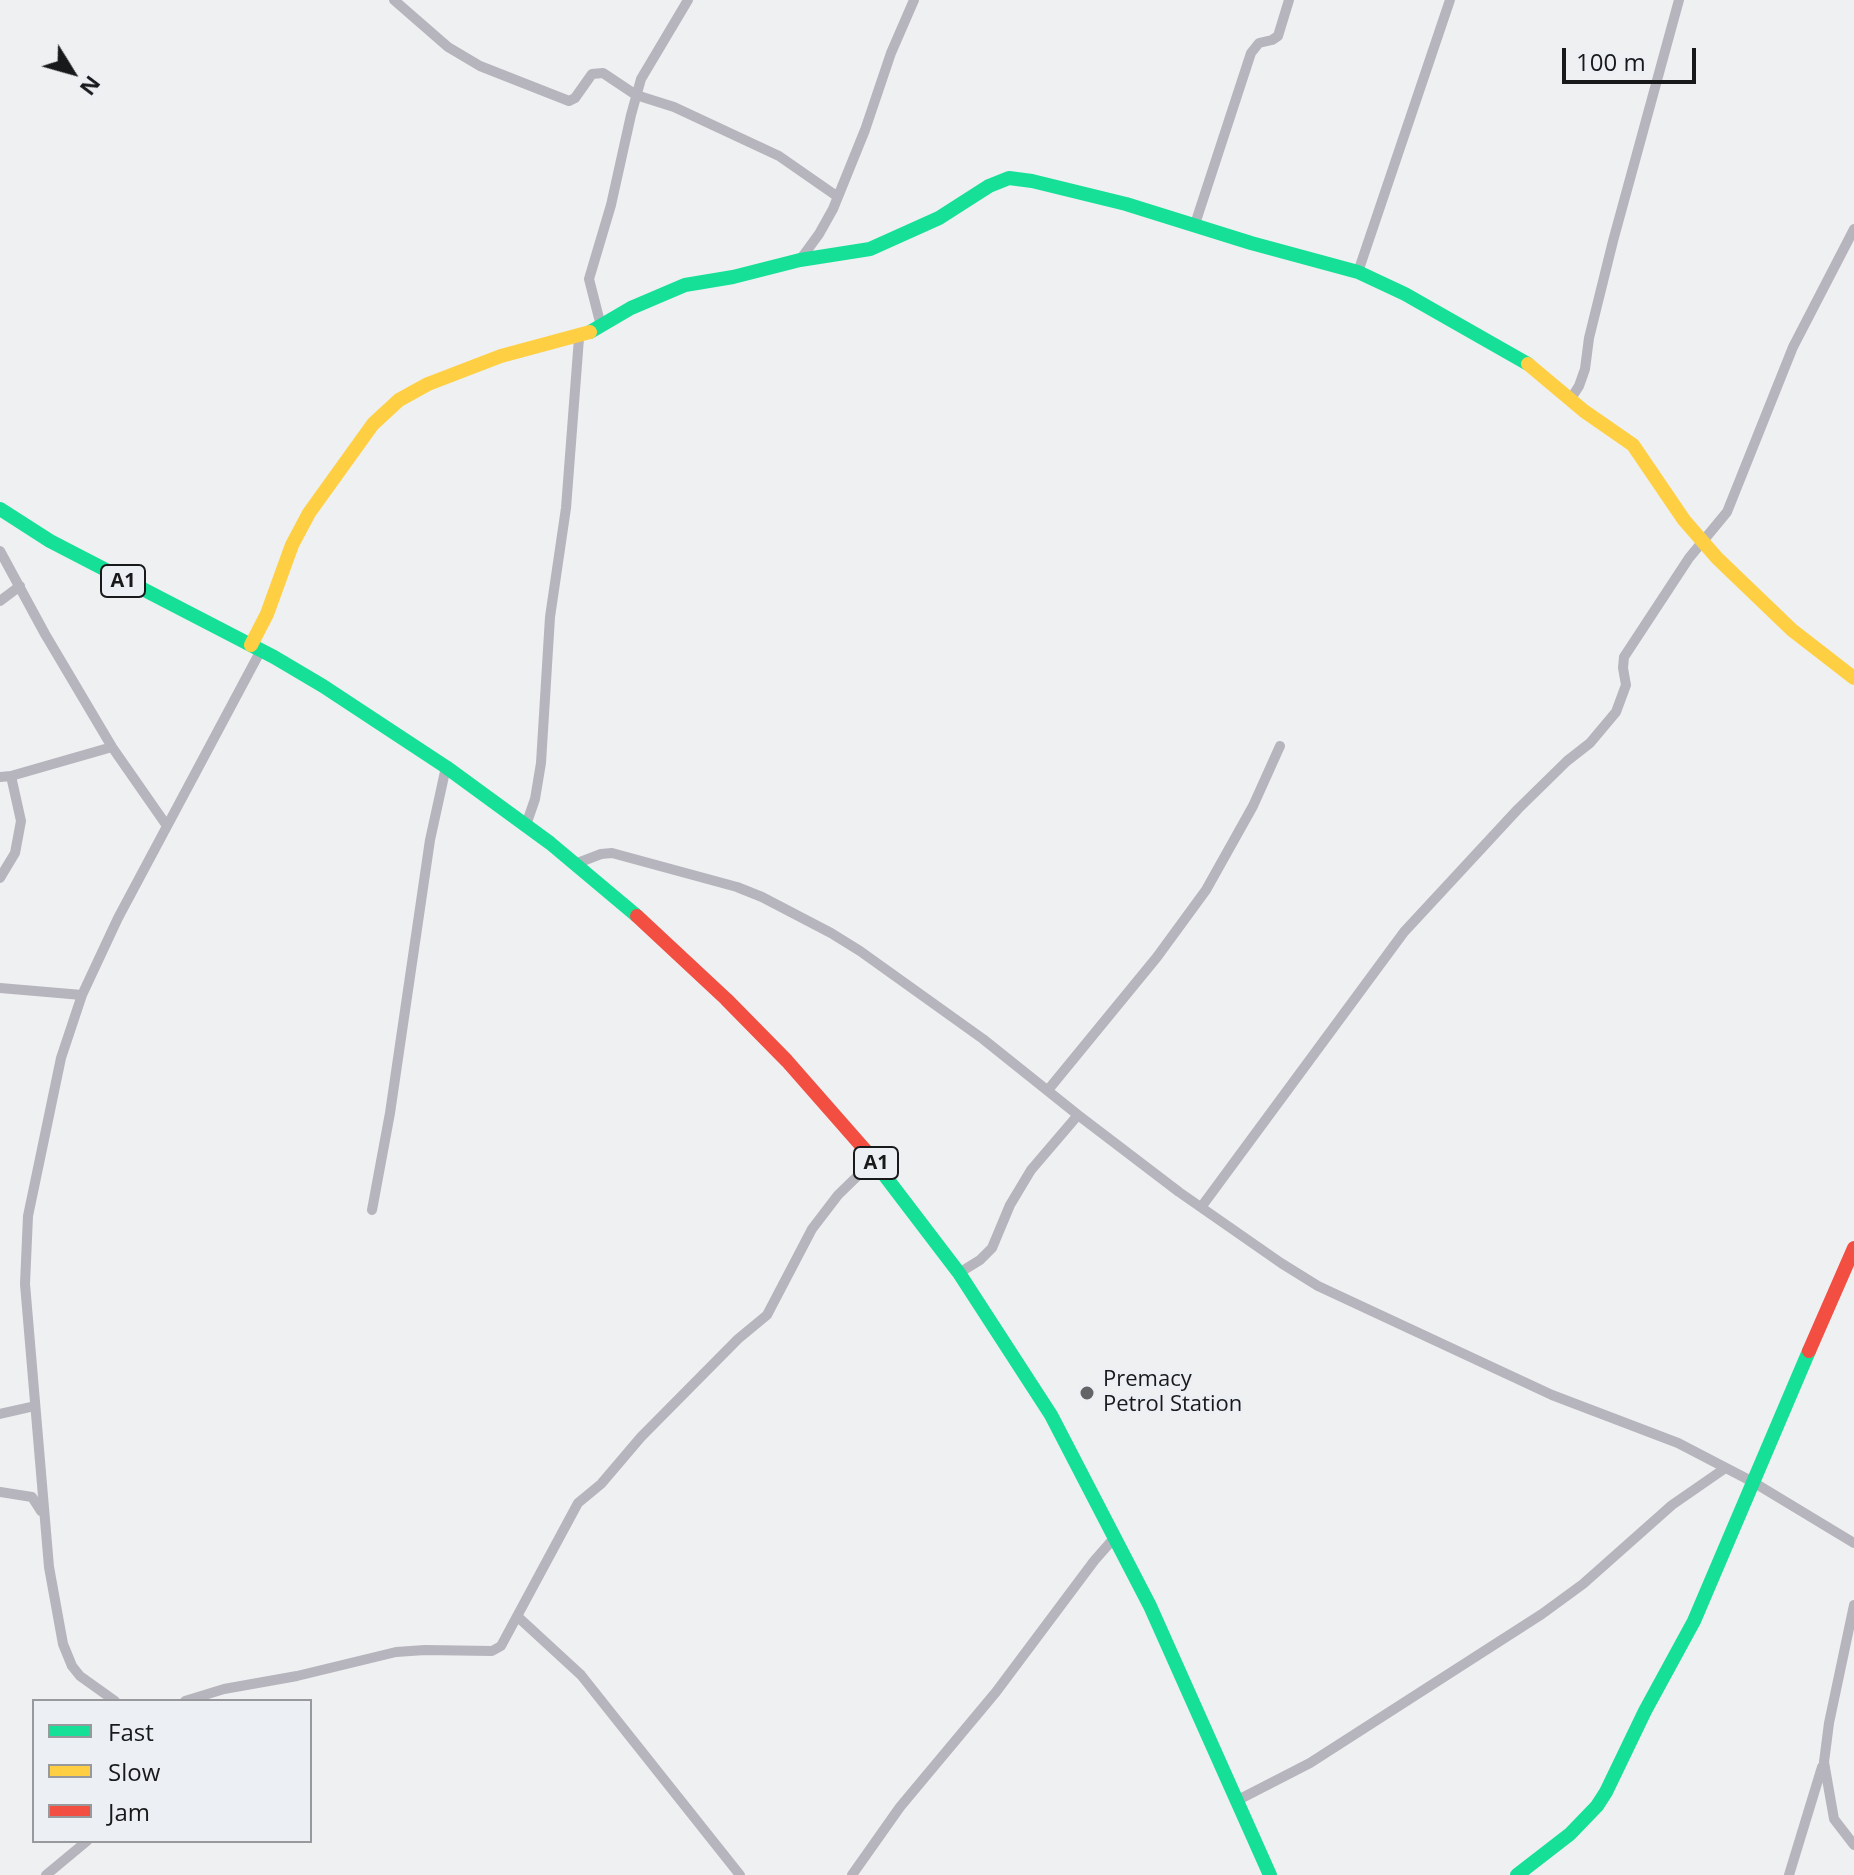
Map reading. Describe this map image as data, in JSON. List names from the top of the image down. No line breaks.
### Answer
{"streets":{"main road":["A1"]},"places":["Premacy Petrol Station"],"legend":["Fast","Slow","Jam"],"scale_bar":"100 m","north":"bottom right"}
